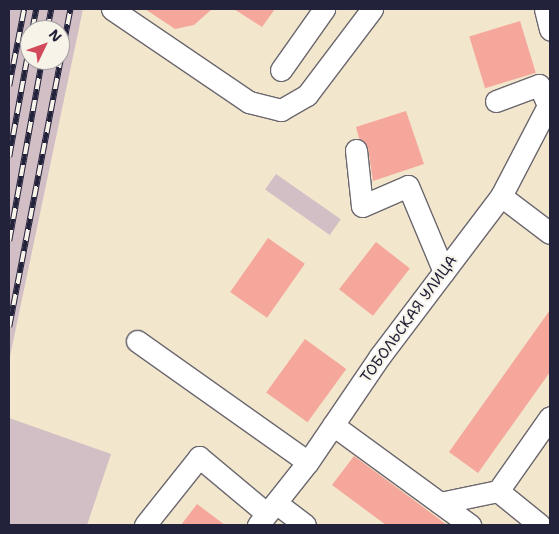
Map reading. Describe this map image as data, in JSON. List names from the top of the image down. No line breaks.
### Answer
{"streets":{"street":["ТОБОЛЬСКАЯ УЛИЦА"]},"north":"top right"}
